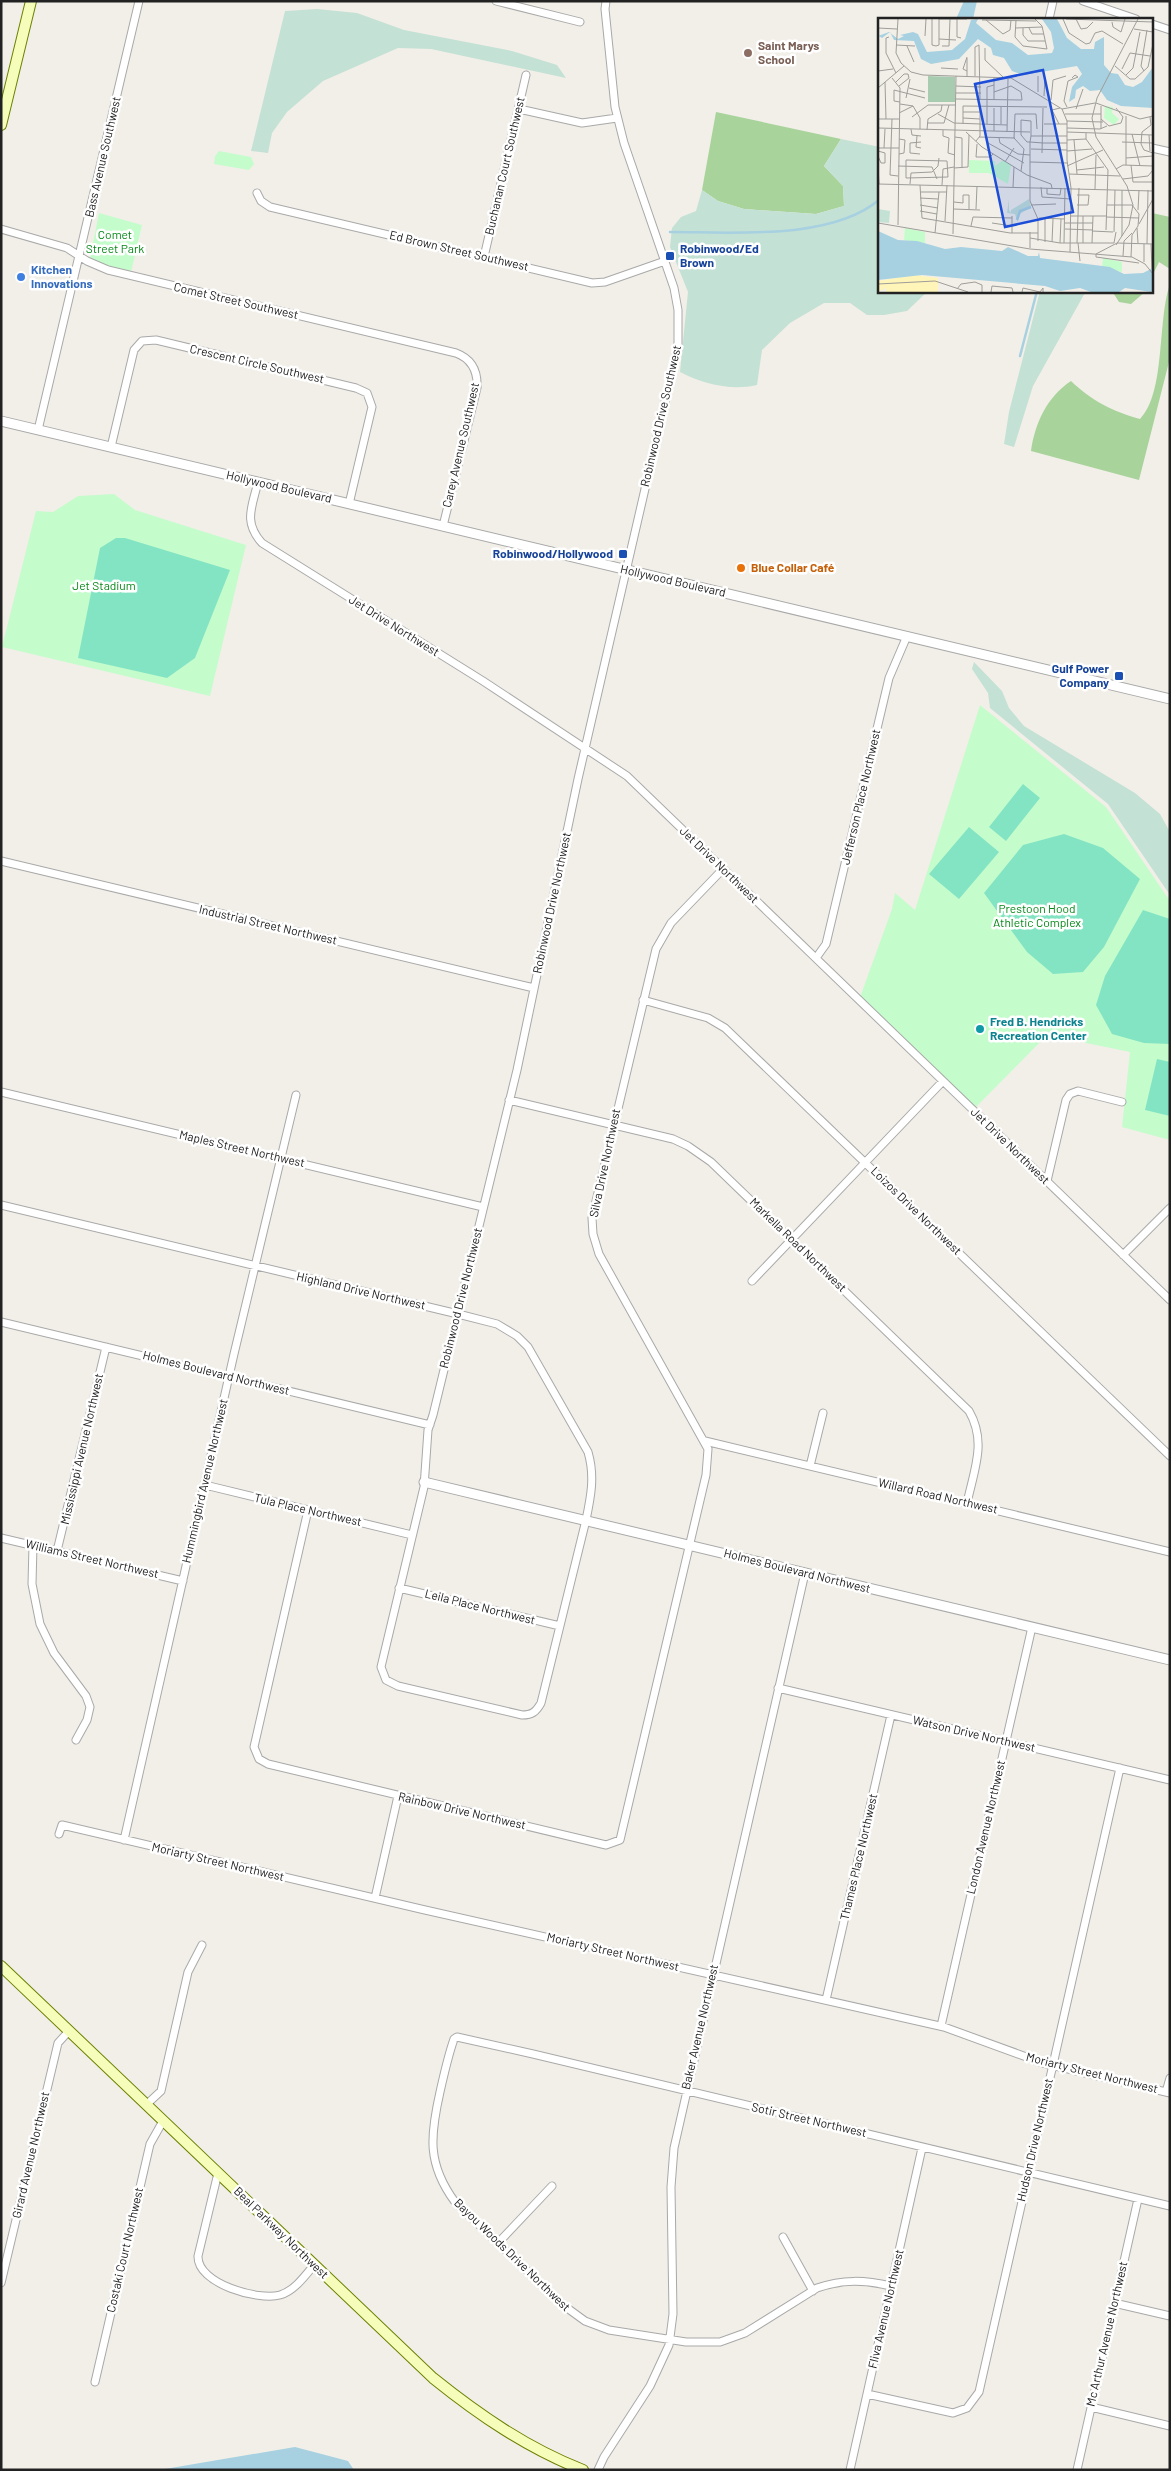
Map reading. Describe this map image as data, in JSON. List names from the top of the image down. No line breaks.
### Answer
{"streets":{"main road":["Beal Parkway Northwest"],"street":["Bass Avenue Southwest","Buchanan Court Southwest","Ed Brown Street Southwest","Comet Street Southwest","Crescent Circle Southwest","Robinwood Drive Southwest","Carey Avenue Southwest","Hollywood Boulevard","Jet Drive Northwest","Jefferson Place Northwest","Robinwood Drive Northwest","Industrial Street Northwest","Maples Street Northwest","Silva Drive Northwest","Loizos Drive Northwest","Markella Road Northwest","Highland Drive Northwest","Holmes Boulevard Northwest","Mississippi Avenue Northwest","Hummingbird Avenue Northwest","Willard Road Northwest","Tula Place Northwest","Williams Street Northwest","Leila Place Northwest","Watson Drive Northwest","Rainbow Drive Northwest","London Avenue Northwest","Thames Place Northwest","Moriarty Street Northwest","Baker Avenue Northwest","Sotir Street Northwest","Hudson Drive Northwest","Girard Avenue Northwest","Costaki Court Northwest","Bayou Woods Drive Northwest","Fliva Avenue Northwest","Mc Arthur Avenue Northwest"]},"crossings":[["Bass Avenue Southwest","Comet Street Southwest"],["Bass Avenue Southwest","Hollywood Boulevard"],["Buchanan Court Southwest","Ed Brown Street Southwest"],["Ed Brown Street Southwest","Robinwood Drive Southwest"],["Comet Street Southwest","Carey Avenue Southwest"],["Crescent Circle Southwest","Hollywood Boulevard"],["Robinwood Drive Southwest","Hollywood Boulevard"],["Robinwood Drive Southwest","Robinwood Drive Northwest"],["Carey Avenue Southwest","Hollywood Boulevard"],["Hollywood Boulevard","Jet Drive Northwest"],["Hollywood Boulevard","Jefferson Place Northwest"],["Hollywood Boulevard","Robinwood Drive Northwest"],["Jet Drive Northwest","Jefferson Place Northwest"],["Jet Drive Northwest","Robinwood Drive Northwest"],["Jet Drive Northwest","Silva Drive Northwest"],["Robinwood Drive Northwest","Industrial Street Northwest"],["Robinwood Drive Northwest","Maples Street Northwest"],["Robinwood Drive Northwest","Markella Road Northwest"],["Robinwood Drive Northwest","Highland Drive Northwest"],["Robinwood Drive Northwest","Holmes Boulevard Northwest"],["Robinwood Drive Northwest","Tula Place Northwest"],["Robinwood Drive Northwest","Leila Place Northwest"],["Maples Street Northwest","Hummingbird Avenue Northwest"],["Silva Drive Northwest","Loizos Drive Northwest"],["Silva Drive Northwest","Markella Road Northwest"],["Silva Drive Northwest","Holmes Boulevard Northwest"],["Silva Drive Northwest","Willard Road Northwest"],["Silva Drive Northwest","Rainbow Drive Northwest"],["Markella Road Northwest","Willard Road Northwest"],["Highland Drive Northwest","Holmes Boulevard Northwest"],["Highland Drive Northwest","Hummingbird Avenue Northwest"],["Holmes Boulevard Northwest","Mississippi Avenue Northwest"],["Holmes Boulevard Northwest","Hummingbird Avenue Northwest"],["Holmes Boulevard Northwest","Rainbow Drive Northwest"],["Holmes Boulevard Northwest","London Avenue Northwest"],["Holmes Boulevard Northwest","Baker Avenue Northwest"],["Mississippi Avenue Northwest","Williams Street Northwest"],["Hummingbird Avenue Northwest","Tula Place Northwest"],["Hummingbird Avenue Northwest","Williams Street Northwest"],["Hummingbird Avenue Northwest","Moriarty Street Northwest"],["Tula Place Northwest","Rainbow Drive Northwest"],["Watson Drive Northwest","London Avenue Northwest"],["Watson Drive Northwest","Thames Place Northwest"],["Watson Drive Northwest","Baker Avenue Northwest"],["Watson Drive Northwest","Hudson Drive Northwest"],["London Avenue Northwest","Moriarty Street Northwest"],["Thames Place Northwest","Moriarty Street Northwest"],["Moriarty Street Northwest","Baker Avenue Northwest"],["Moriarty Street Northwest","Hudson Drive Northwest"],["Baker Avenue Northwest","Sotir Street Northwest"],["Baker Avenue Northwest","Bayou Woods Drive Northwest"],["Sotir Street Northwest","Hudson Drive Northwest"],["Sotir Street Northwest","Bayou Woods Drive Northwest"],["Sotir Street Northwest","Fliva Avenue Northwest"],["Sotir Street Northwest","Mc Arthur Avenue Northwest"],["Hudson Drive Northwest","Fliva Avenue Northwest"],["Girard Avenue Northwest","Beal Parkway Northwest"],["Beal Parkway Northwest","Costaki Court Northwest"],["Bayou Woods Drive Northwest","Fliva Avenue Northwest"]],"parks":["Comet Street Park","Jet Stadium","Prestoon Hood Athletic Complex"],"places":{"other":["Saint Marys School","Kitchen Innovations","Blue Collar Café","Fred B. Hendricks Recreation Center"],"transit":["Robinwood/Ed Brown","Robinwood/Hollywood","Gulf Power Company"]}}
